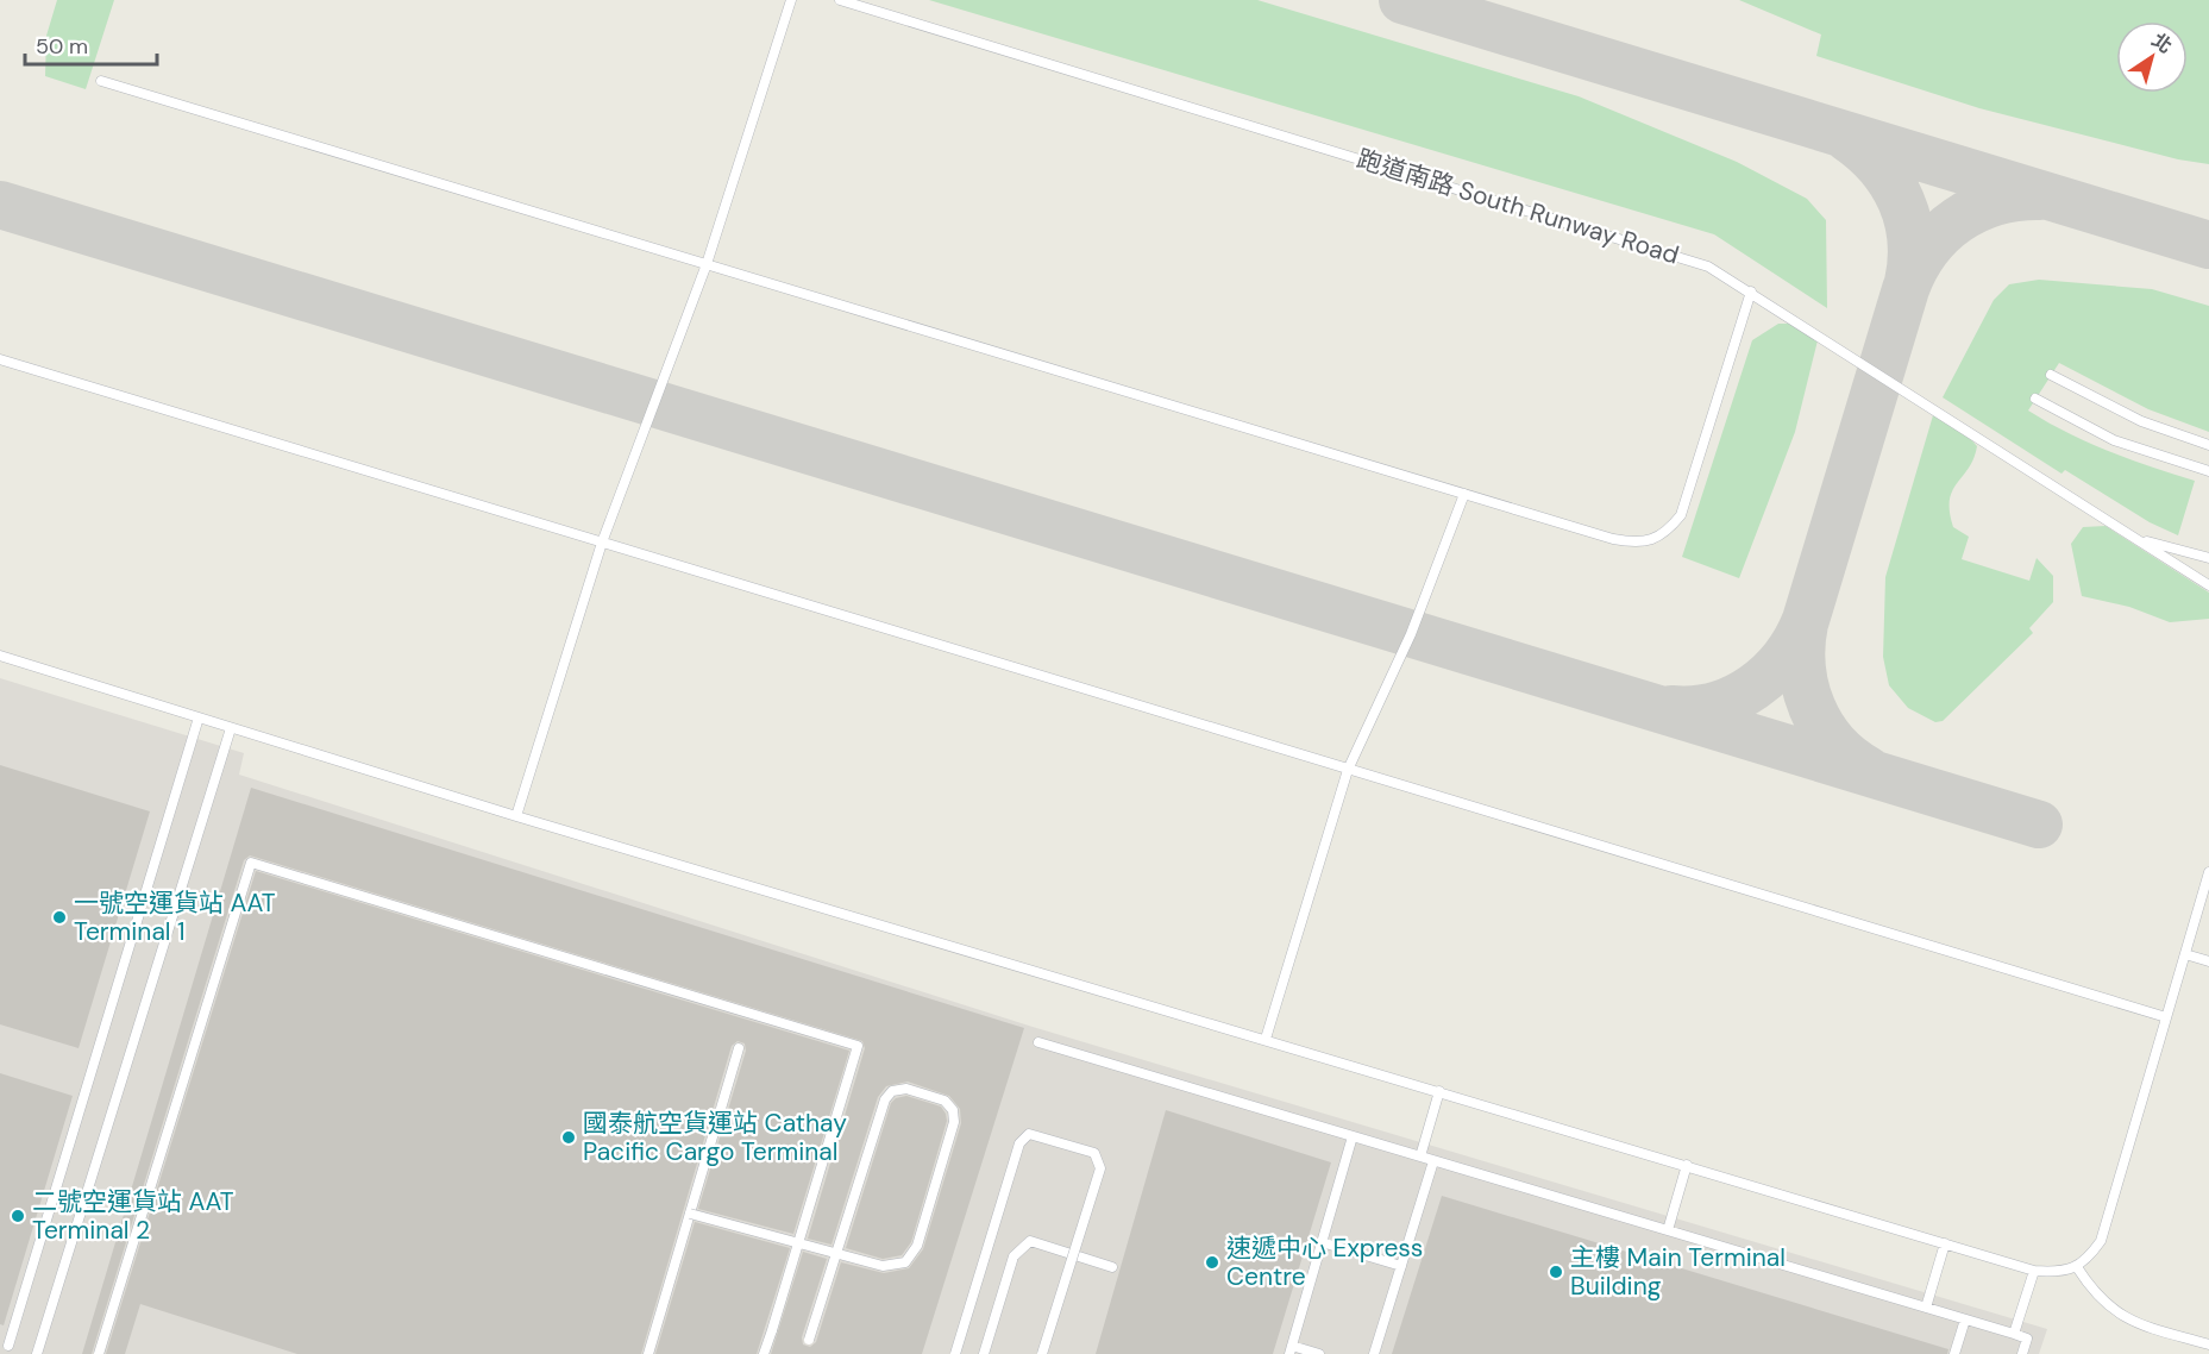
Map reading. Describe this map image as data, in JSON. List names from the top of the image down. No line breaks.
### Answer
{"streets":{"lane":["跑道南路 South Runway Road"]},"places":["一號空運貨站 AAT Terminal 1","國泰航空貨運站 Cathay Pacific Cargo Terminal","二號空運貨站 AAT Terminal 2","速遞中心 Express Centre","主樓 Main Terminal Building"],"scale_bar":"50 m","north":"top right"}
